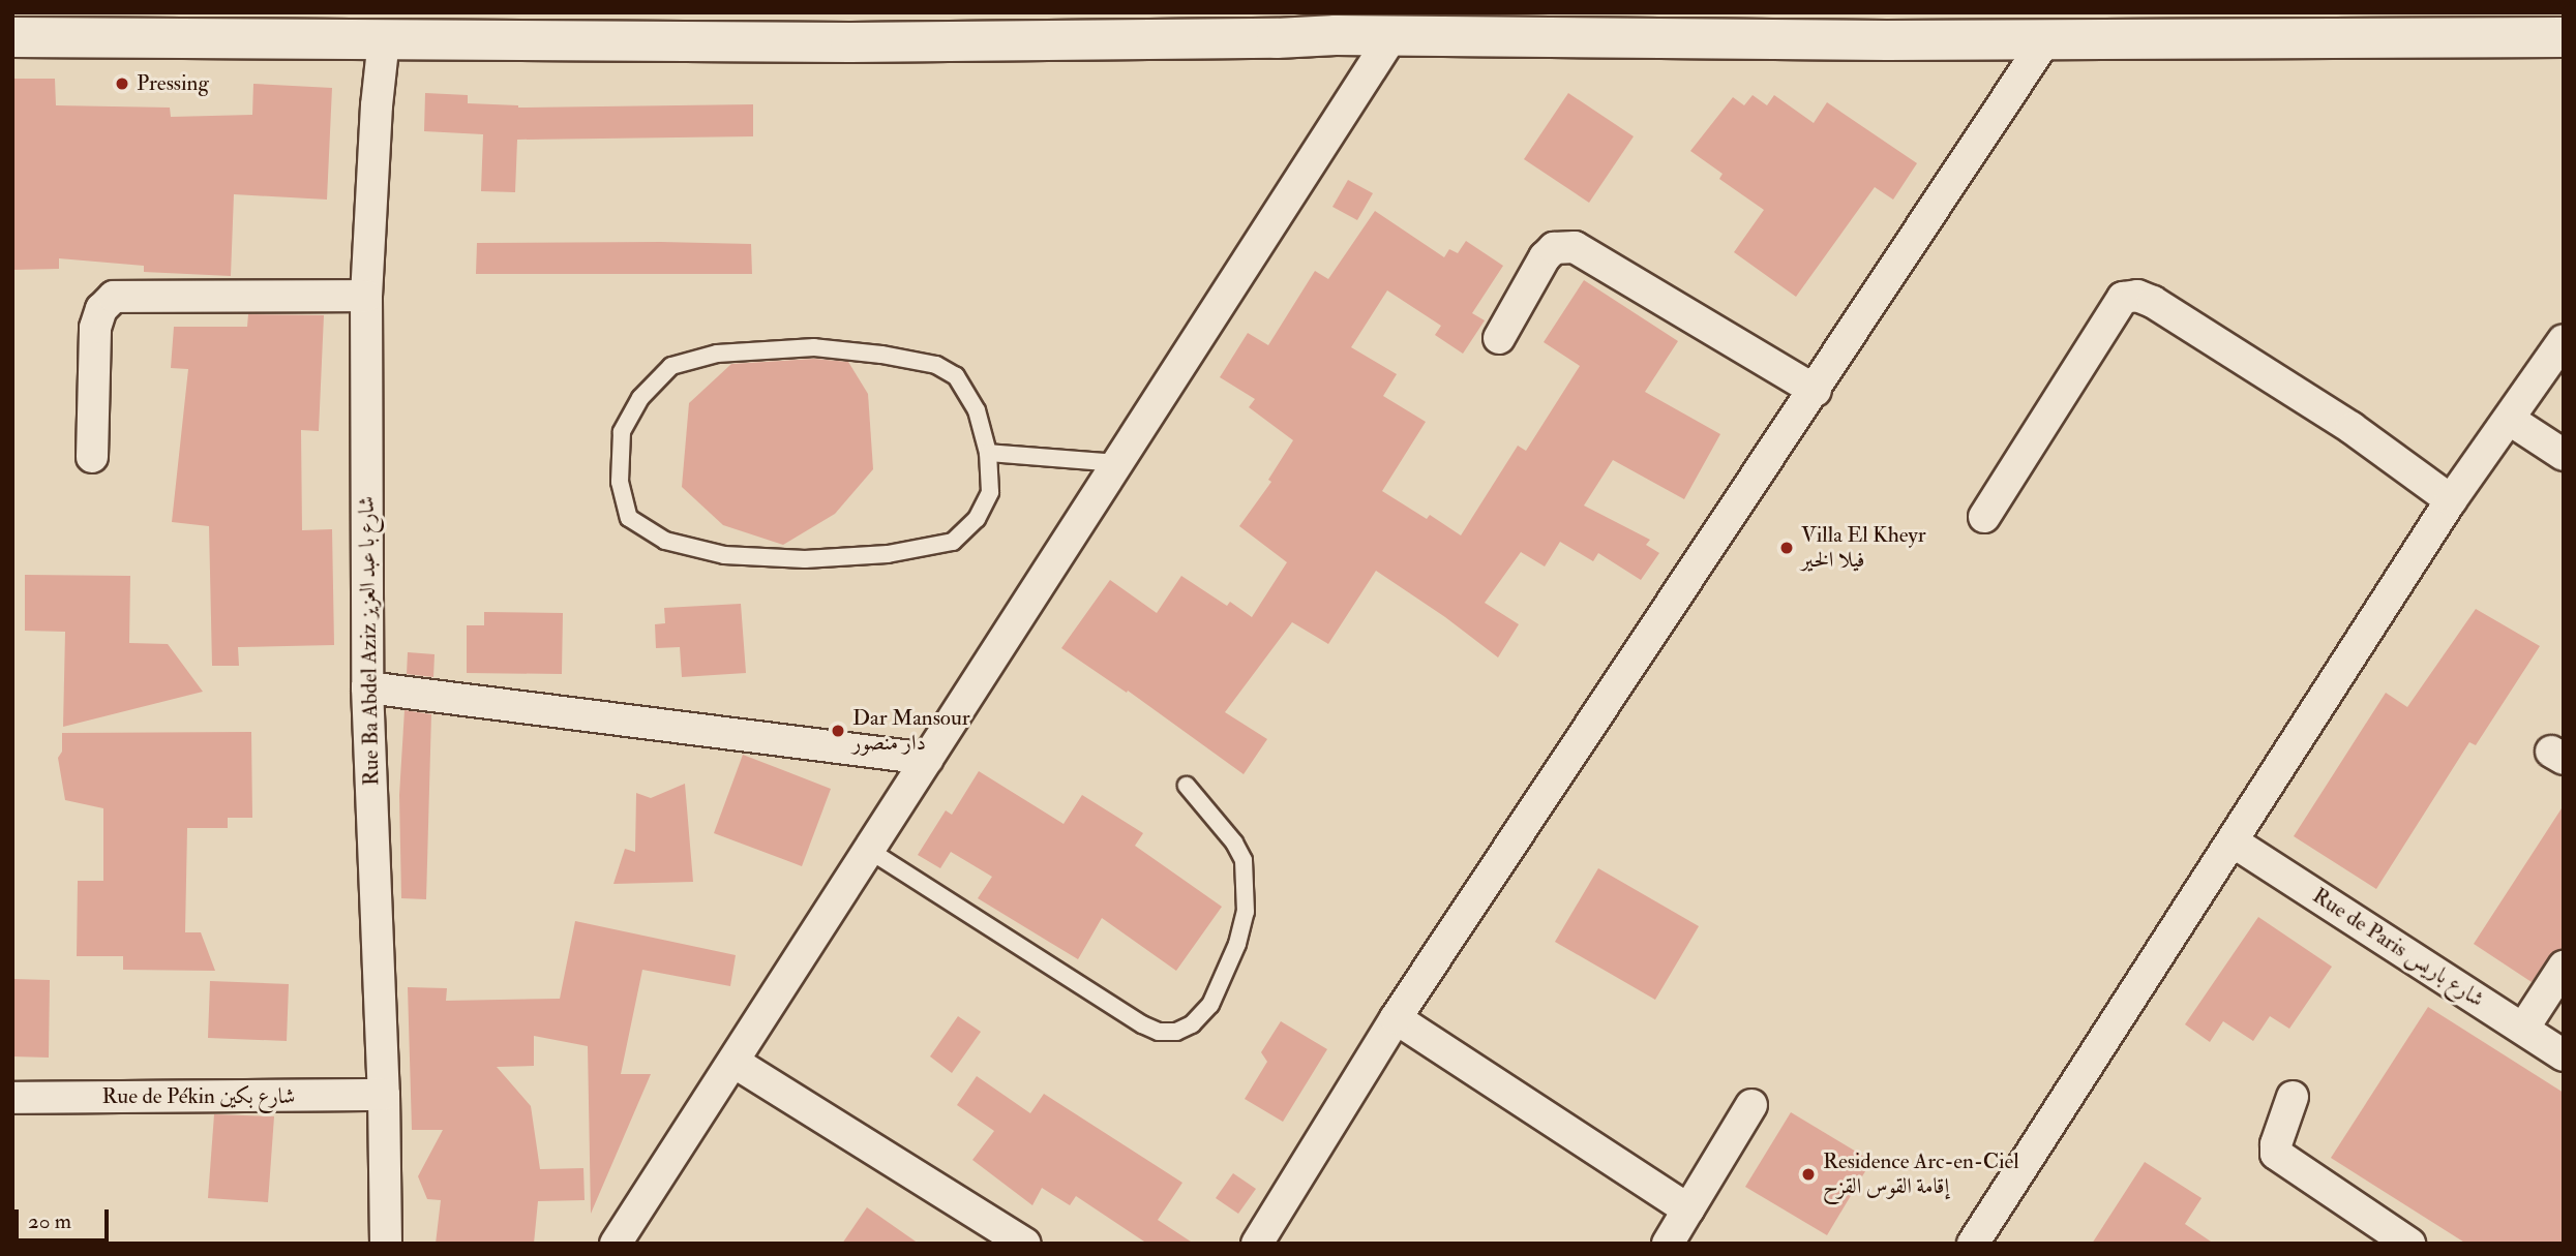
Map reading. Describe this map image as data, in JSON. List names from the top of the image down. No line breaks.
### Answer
{"streets":{"street":["Rue Ba Abdel Aziz شارع با عبد العزيز","Rue de Paris شارع باريس","Rue de Pékin شارع بكين"]},"crossings":[["Rue Ba Abdel Aziz شارع با عبد العزيز","Rue de Pékin شارع بكين"]],"places":["Pressing","Villa El Kheyr فيلا الخير","Dar Mansour دار منصور","Residence Arc-en-Ciel إقامة القوس القزح"],"scale_bar":"20 m"}
